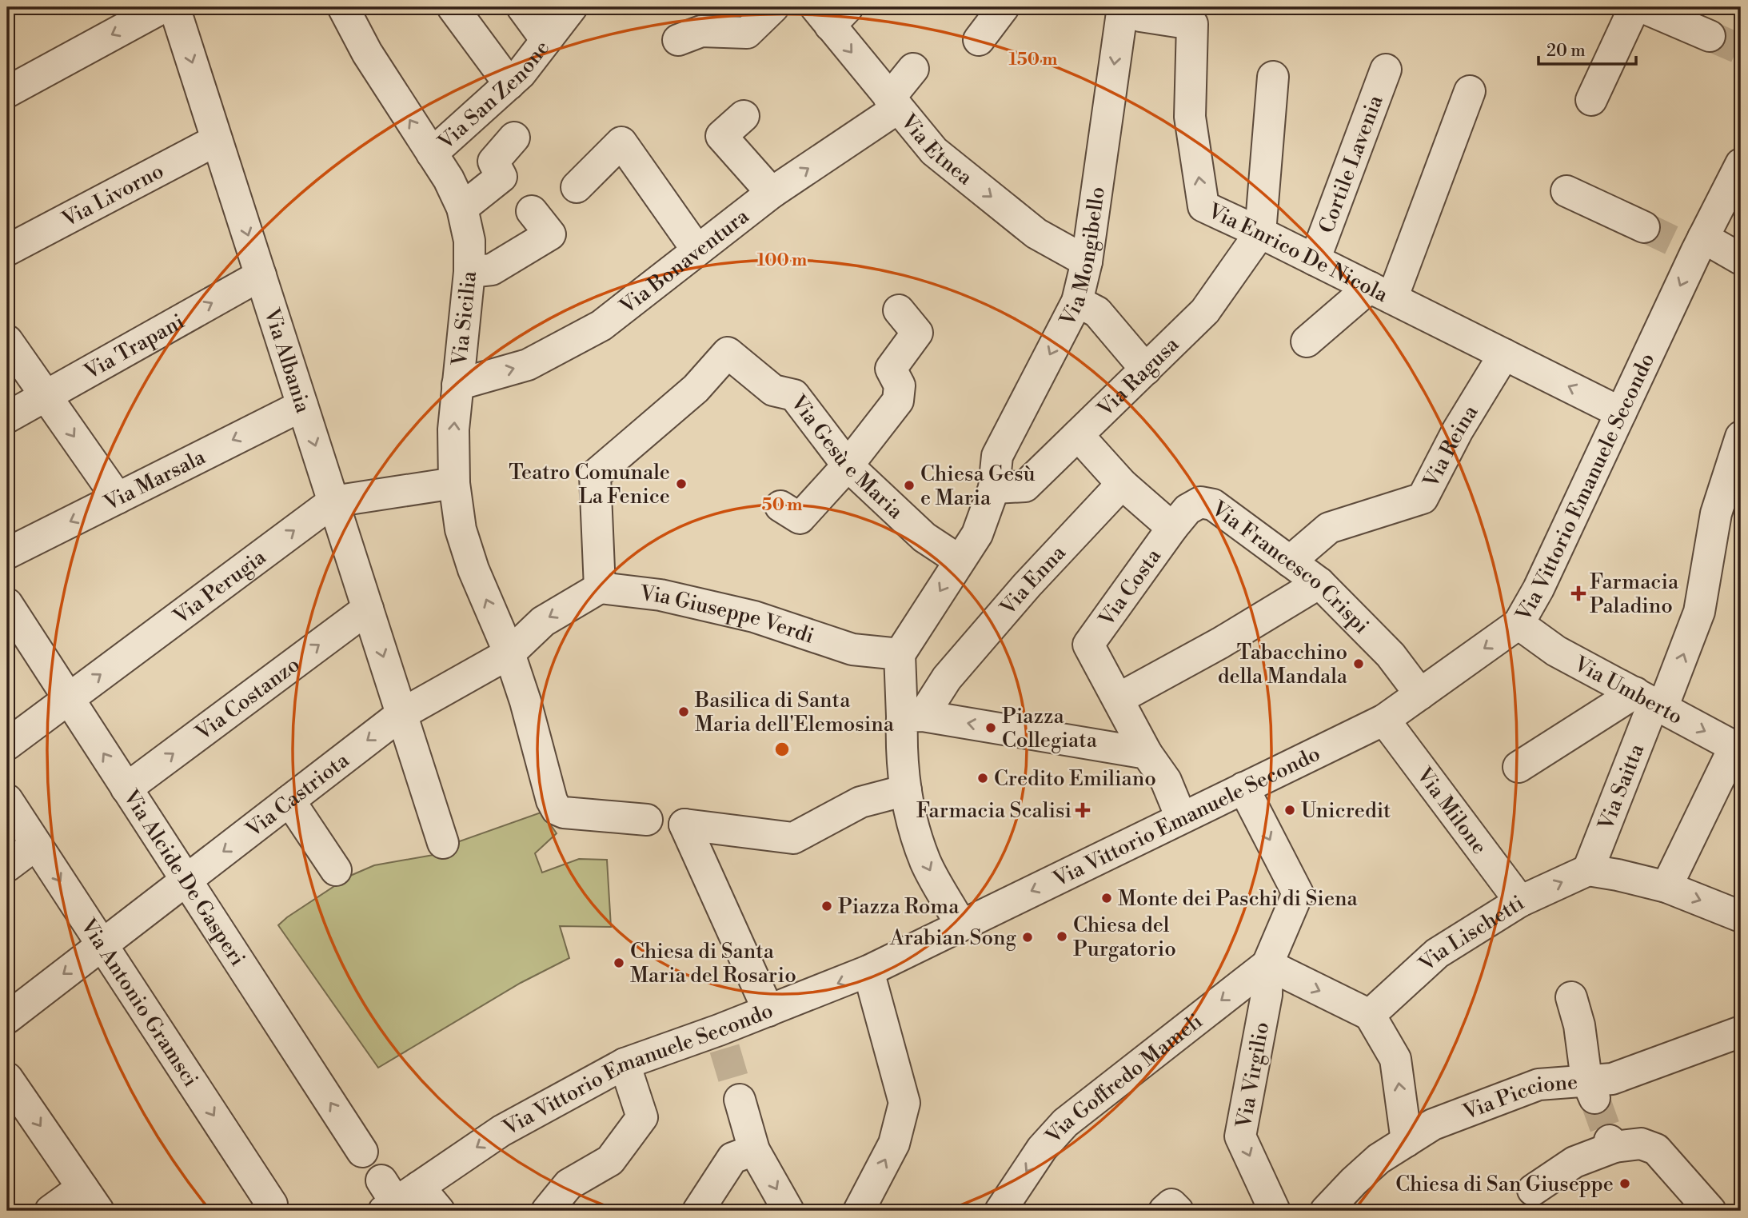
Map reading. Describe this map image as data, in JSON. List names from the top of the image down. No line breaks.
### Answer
{"streets":{"street":["Via San Zenone","Via Etnea","Cortile Lavenia","Via Livorno","Via Enrico De Nicola","Via Mongibello","Via Bonaventura","Via Sicilia","Via Trapani","Via Albania","Via Ragusa","Via Reina","Via Gesù e Maria","Via Marsala","Via Vittorio Emanuele Secondo","Via Francesco Crispi","Via Enna","Via Perugia","Via Costa","Via Giuseppe Verdi","Via Umberto","Via Costanzo","Via Saitta","Via Castriota","Via Milone","Via Alcide De Gasperi","Via Lischetti","Via Antonio Gramsci","Via Virgilio","Via Goffredo Mameli","Via Piccione"]},"crossings":[["Via San Zenone","Via Sicilia"],["Via Etnea","Via Mongibello"],["Via Etnea","Via Bonaventura"],["Cortile Lavenia","Via Enrico De Nicola"],["Via Livorno","Via Albania"],["Via Enrico De Nicola","Via Mongibello"],["Via Enrico De Nicola","Via Ragusa"],["Via Enrico De Nicola","Via Reina"],["Via Enrico De Nicola","Via Vittorio Emanuele Secondo"],["Via Mongibello","Via Ragusa"],["Via Mongibello","Via Gesù e Maria"],["Via Mongibello","Via Giuseppe Verdi"],["Via Bonaventura","Via Sicilia"],["Via Sicilia","Via Perugia"],["Via Sicilia","Via Castriota"],["Via Trapani","Via Albania"],["Via Albania","Via Marsala"],["Via Albania","Via Perugia"],["Via Albania","Via Costanzo"],["Via Albania","Via Castriota"],["Via Reina","Via Francesco Crispi"],["Via Gesù e Maria","Via Giuseppe Verdi"],["Via Gesù e Maria","Via Castriota"],["Via Vittorio Emanuele Secondo","Via Francesco Crispi"],["Via Vittorio Emanuele Secondo","Via Umberto"],["Via Vittorio Emanuele Secondo","Via Milone"],["Via Francesco Crispi","Via Costa"],["Via Perugia","Via Alcide De Gasperi"],["Via Giuseppe Verdi","Via Castriota"],["Via Umberto","Via Saitta"],["Via Costanzo","Via Alcide De Gasperi"],["Via Saitta","Via Lischetti"],["Via Castriota","Via Alcide De Gasperi"],["Via Castriota","Via Antonio Gramsci"],["Via Milone","Via Lischetti"],["Via Virgilio","Via Goffredo Mameli"]],"one_way":["Via Etnea","Via Bonaventura","Via Trapani","Via Albania","Via Marsala","Via Vittorio Emanuele Secondo","Via Perugia","Via Costanzo","Via Saitta","Via Castriota","Via Goffredo Mameli"],"places":{"other":["Teatro Comunale La Fenice","Chiesa Gesù e Maria","Tabacchino della Mandala","Basilica di Santa Maria dell'Elemosina","Piazza Collegiata","Credito Emiliano","Unicredit","Monte dei Paschi di Siena","Piazza Roma","Chiesa del Purgatorio","Arabian Song","Chiesa di Santa Maria del Rosario","Chiesa di San Giuseppe"],"health":["Farmacia Paladino","Farmacia Scalisi"]},"scale_bar":"20 m","rings":["150 m","100 m","50 m"]}
